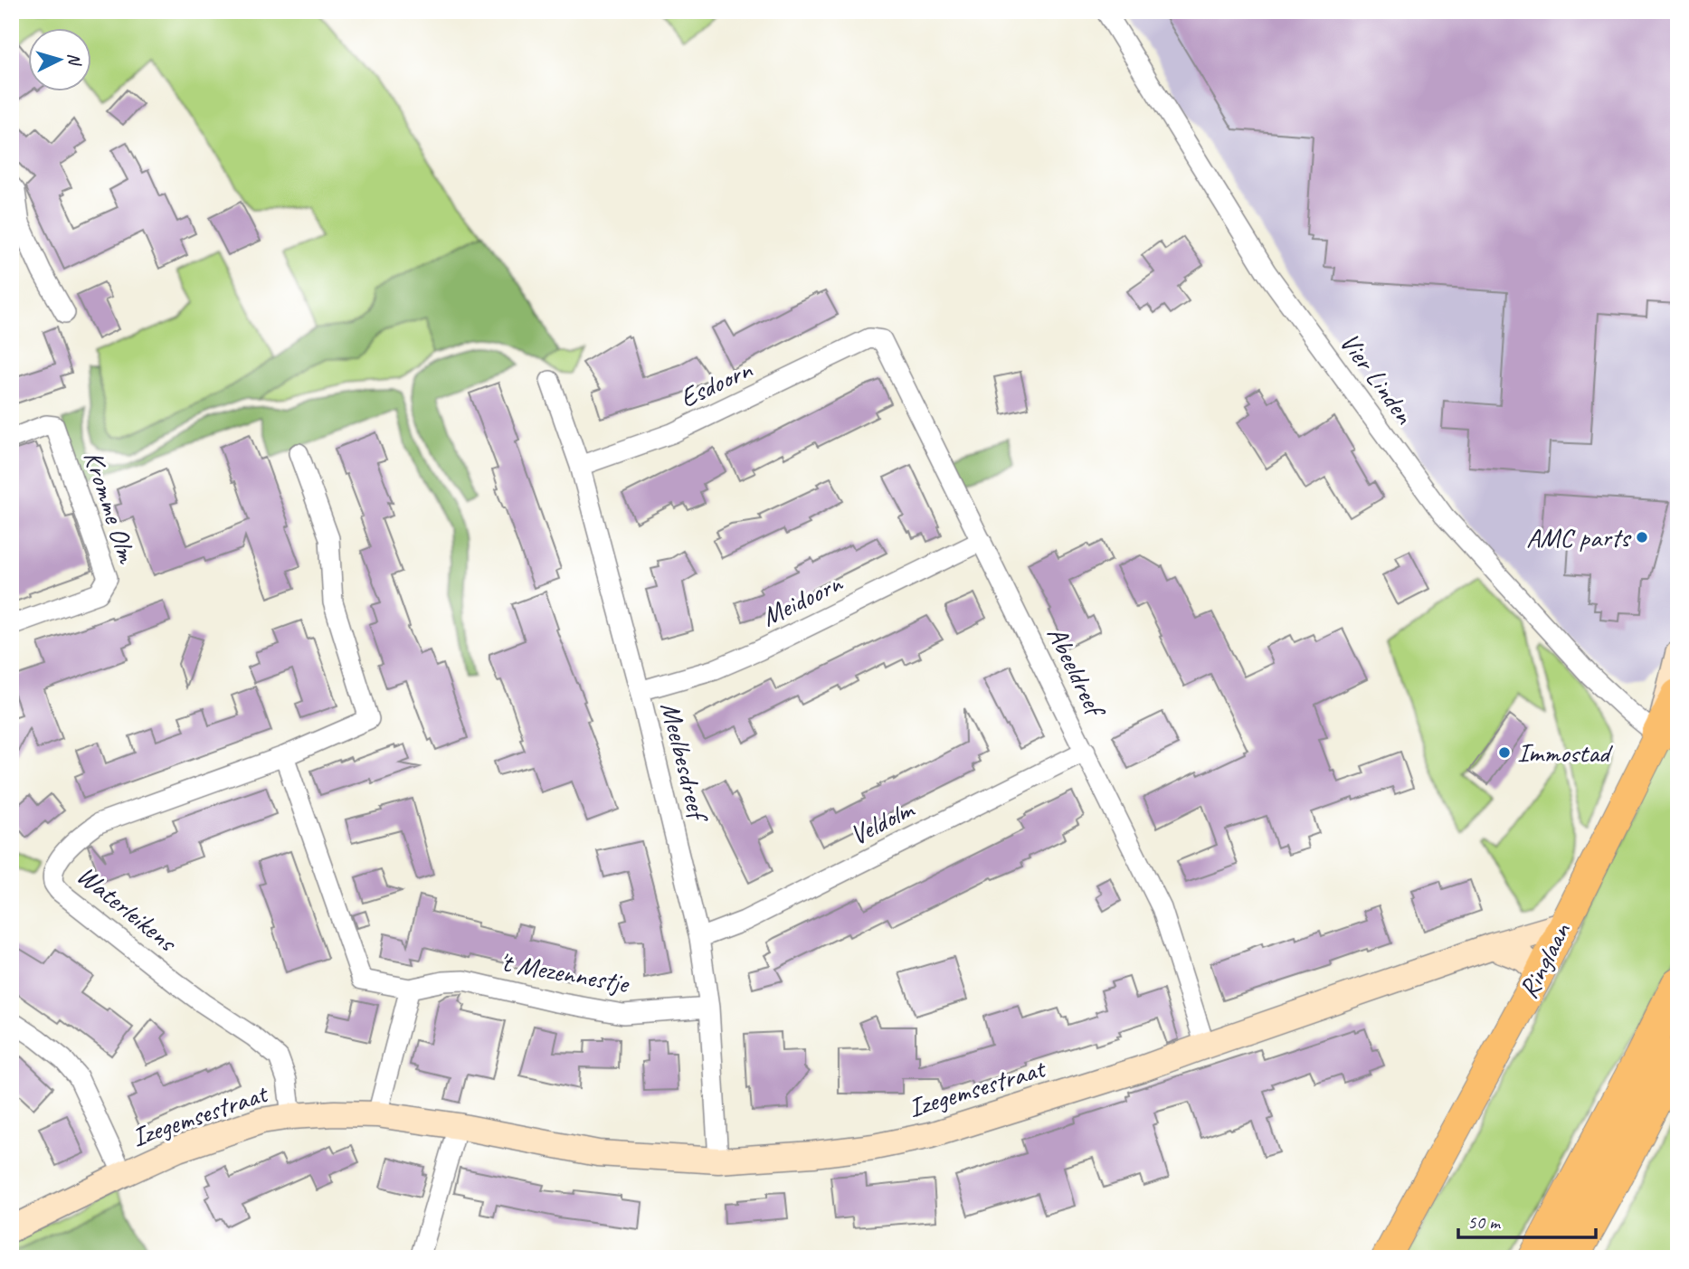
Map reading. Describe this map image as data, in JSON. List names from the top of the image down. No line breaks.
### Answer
{"streets":{"main road":["Ringlaan"],"street":["Vier Linden","Esdoorn","Kromme Olm","Meidoorn","Abeeldreef","Meelbesdreef","Veldolm","Waterleikens","'t Mezennestje","Izegemsestraat"]},"crossings":[["Vier Linden","Ringlaan"],["Esdoorn","Abeeldreef"],["Esdoorn","Meelbesdreef"],["Meidoorn","Abeeldreef"],["Meidoorn","Meelbesdreef"],["Abeeldreef","Veldolm"],["Abeeldreef","Izegemsestraat"],["Meelbesdreef","Veldolm"],["Meelbesdreef","'t Mezennestje"],["Meelbesdreef","Izegemsestraat"],["Waterleikens","Izegemsestraat"],["Ringlaan","Izegemsestraat"]],"places":["AMC parts","Immostad"],"scale_bar":"50 m","north":"right"}
